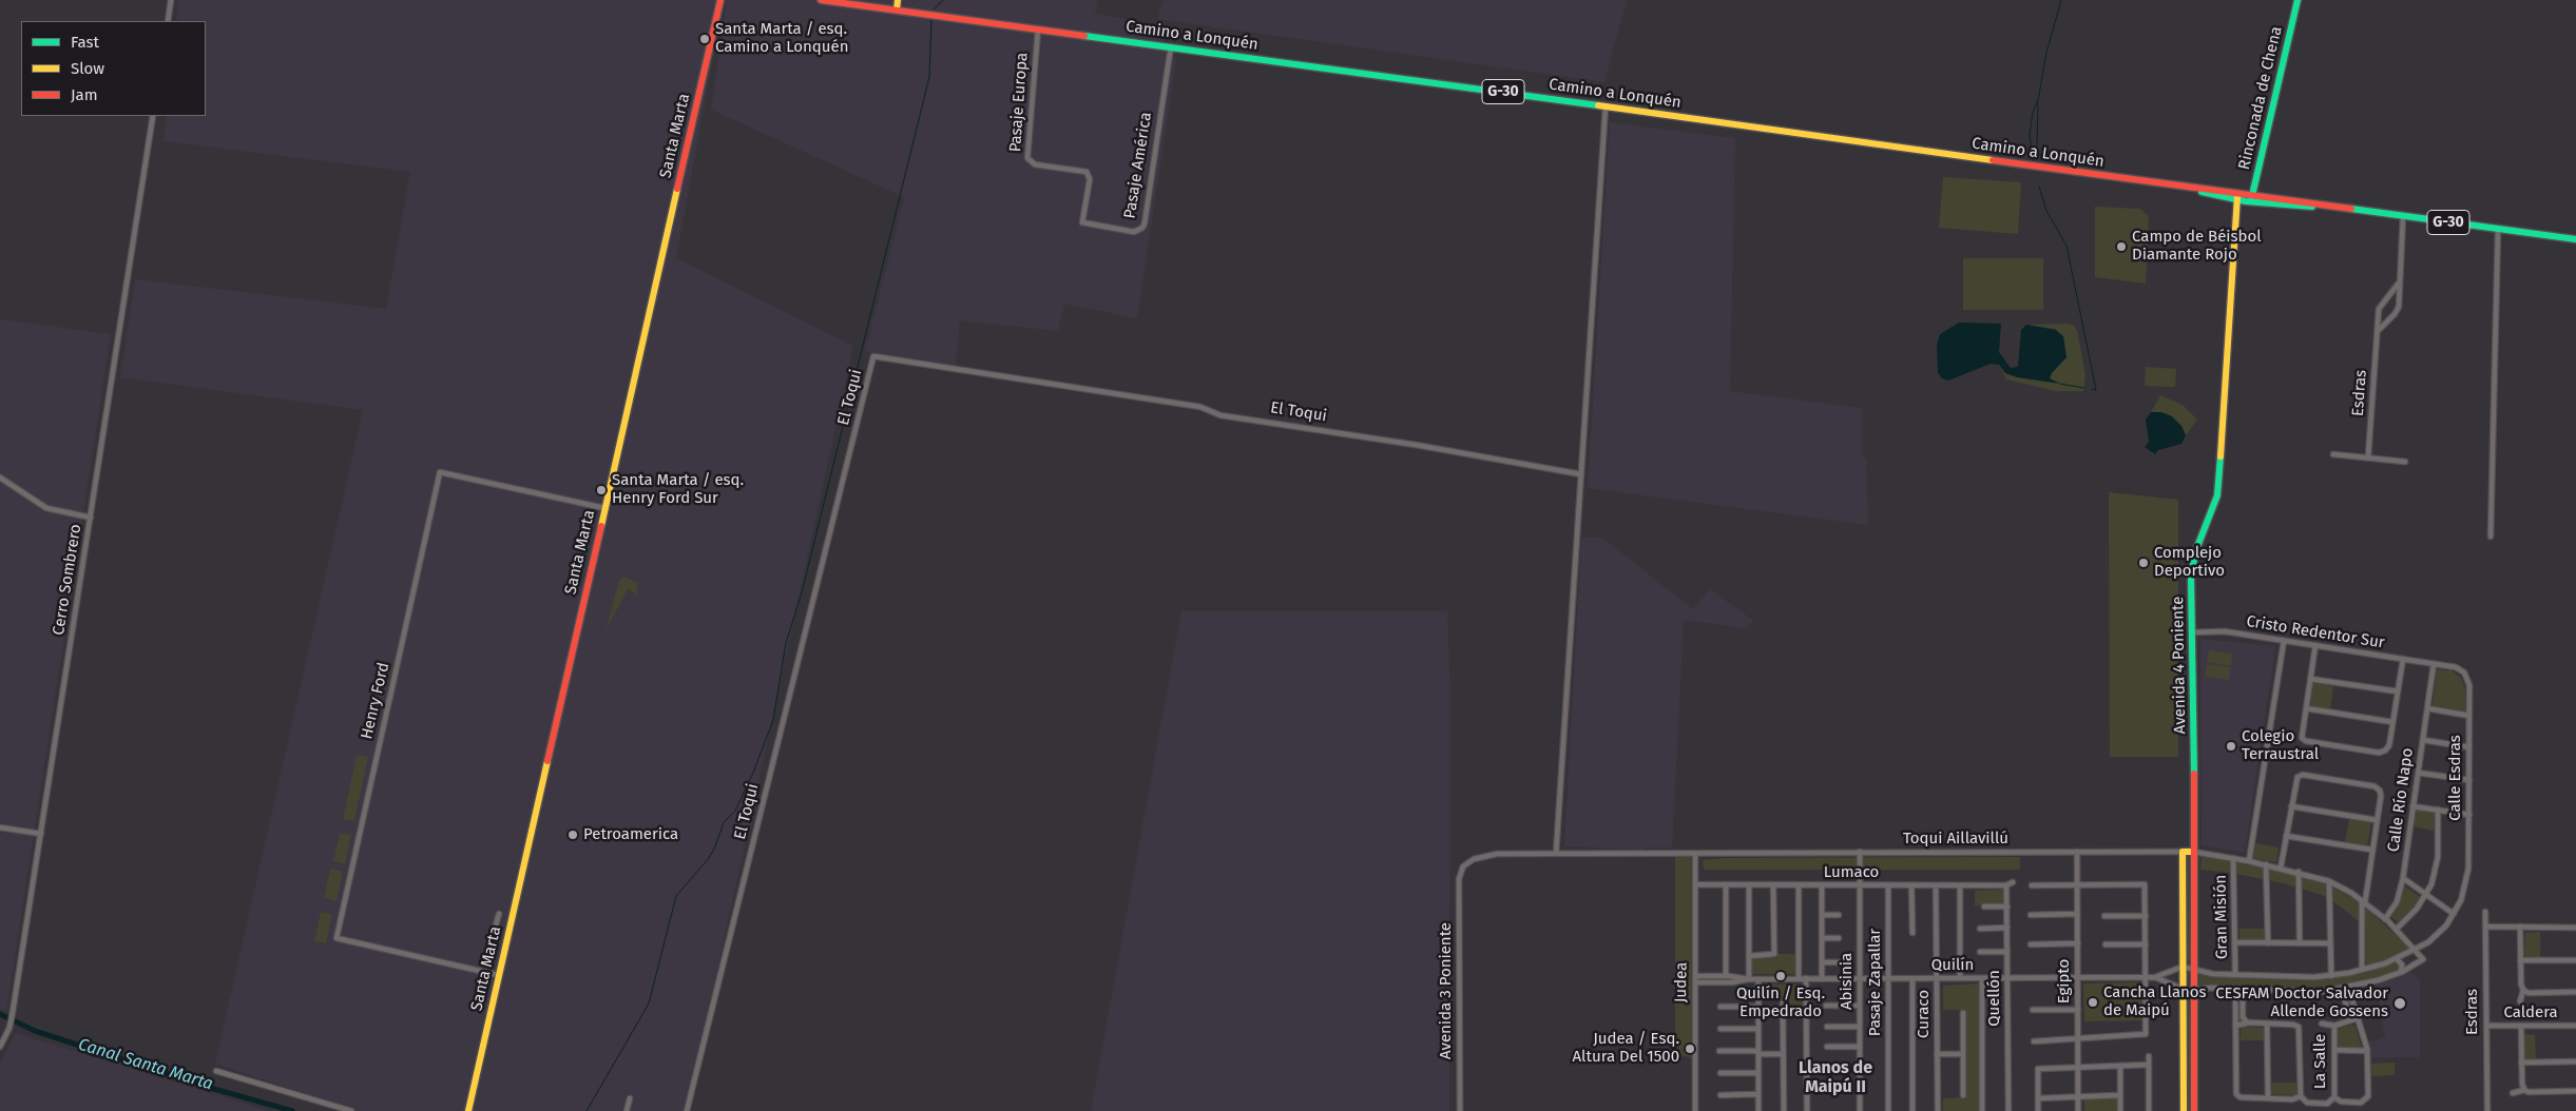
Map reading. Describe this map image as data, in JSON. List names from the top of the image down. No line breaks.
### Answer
{"streets":{"main road":["Camino a Lonquén","G-30","Rinconada de Chena","Santa Marta","Avenida 4 Poniente","Toqui Aillavillú"],"street":["Pasaje Europa","Pasaje América","Esdras","El Toqui","Cerro Sombrero","Cristo Redentor Sur","Henry Ford","Calle Esdras","Calle Río Napo","Lumaco","Gran Misión","Quilín","Abisinia","Egipto","Judea","Pasaje Zapallar","Avenida 3 Poniente","Quellón","Caldera","Curaco","La Salle"]},"crossings":[["Camino a Lonquén","Rinconada de Chena"],["Camino a Lonquén","Pasaje Europa"],["Camino a Lonquén","Pasaje América"],["Camino a Lonquén","Avenida 4 Poniente"],["Pasaje Europa","Pasaje América"],["Santa Marta","Henry Ford"],["Esdras","Caldera"],["Cristo Redentor Sur","Avenida 4 Poniente"],["Cristo Redentor Sur","Calle Esdras"],["Cristo Redentor Sur","Calle Río Napo"],["Avenida 4 Poniente","Calle Esdras"],["Avenida 4 Poniente","Toqui Aillavillú"],["Calle Esdras","Calle Río Napo"],["Calle Esdras","Toqui Aillavillú"],["Calle Esdras","Gran Misión"],["Calle Esdras","Quilín"],["Calle Río Napo","Toqui Aillavillú"],["Toqui Aillavillú","Gran Misión"],["Toqui Aillavillú","Abisinia"],["Toqui Aillavillú","Egipto"],["Toqui Aillavillú","Judea"],["Toqui Aillavillú","Avenida 3 Poniente"],["Lumaco","Abisinia"],["Lumaco","Judea"],["Lumaco","Pasaje Zapallar"],["Lumaco","Quellón"],["Lumaco","Curaco"],["Quilín","Abisinia"],["Quilín","Egipto"],["Quilín","Judea"],["Quilín","Pasaje Zapallar"],["Quilín","Quellón"],["Quilín","Curaco"]],"districts":["Llanos de Maipú II"],"water":["Canal Santa Marta"],"places":["Santa Marta / esq. Camino a Lonquén","Campo de Béisbol Diamante Rojo","Santa Marta / esq. Henry Ford Sur","Complejo Deportivo","Colegio Terraustral","Petroamerica","Quilín / Esq. Empedrado","Cancha Llanos de Maipú","CESFAM Doctor Salvador Allende Gossens","Judea / Esq. Altura Del 1500"],"legend":["Fast","Slow","Jam"]}
